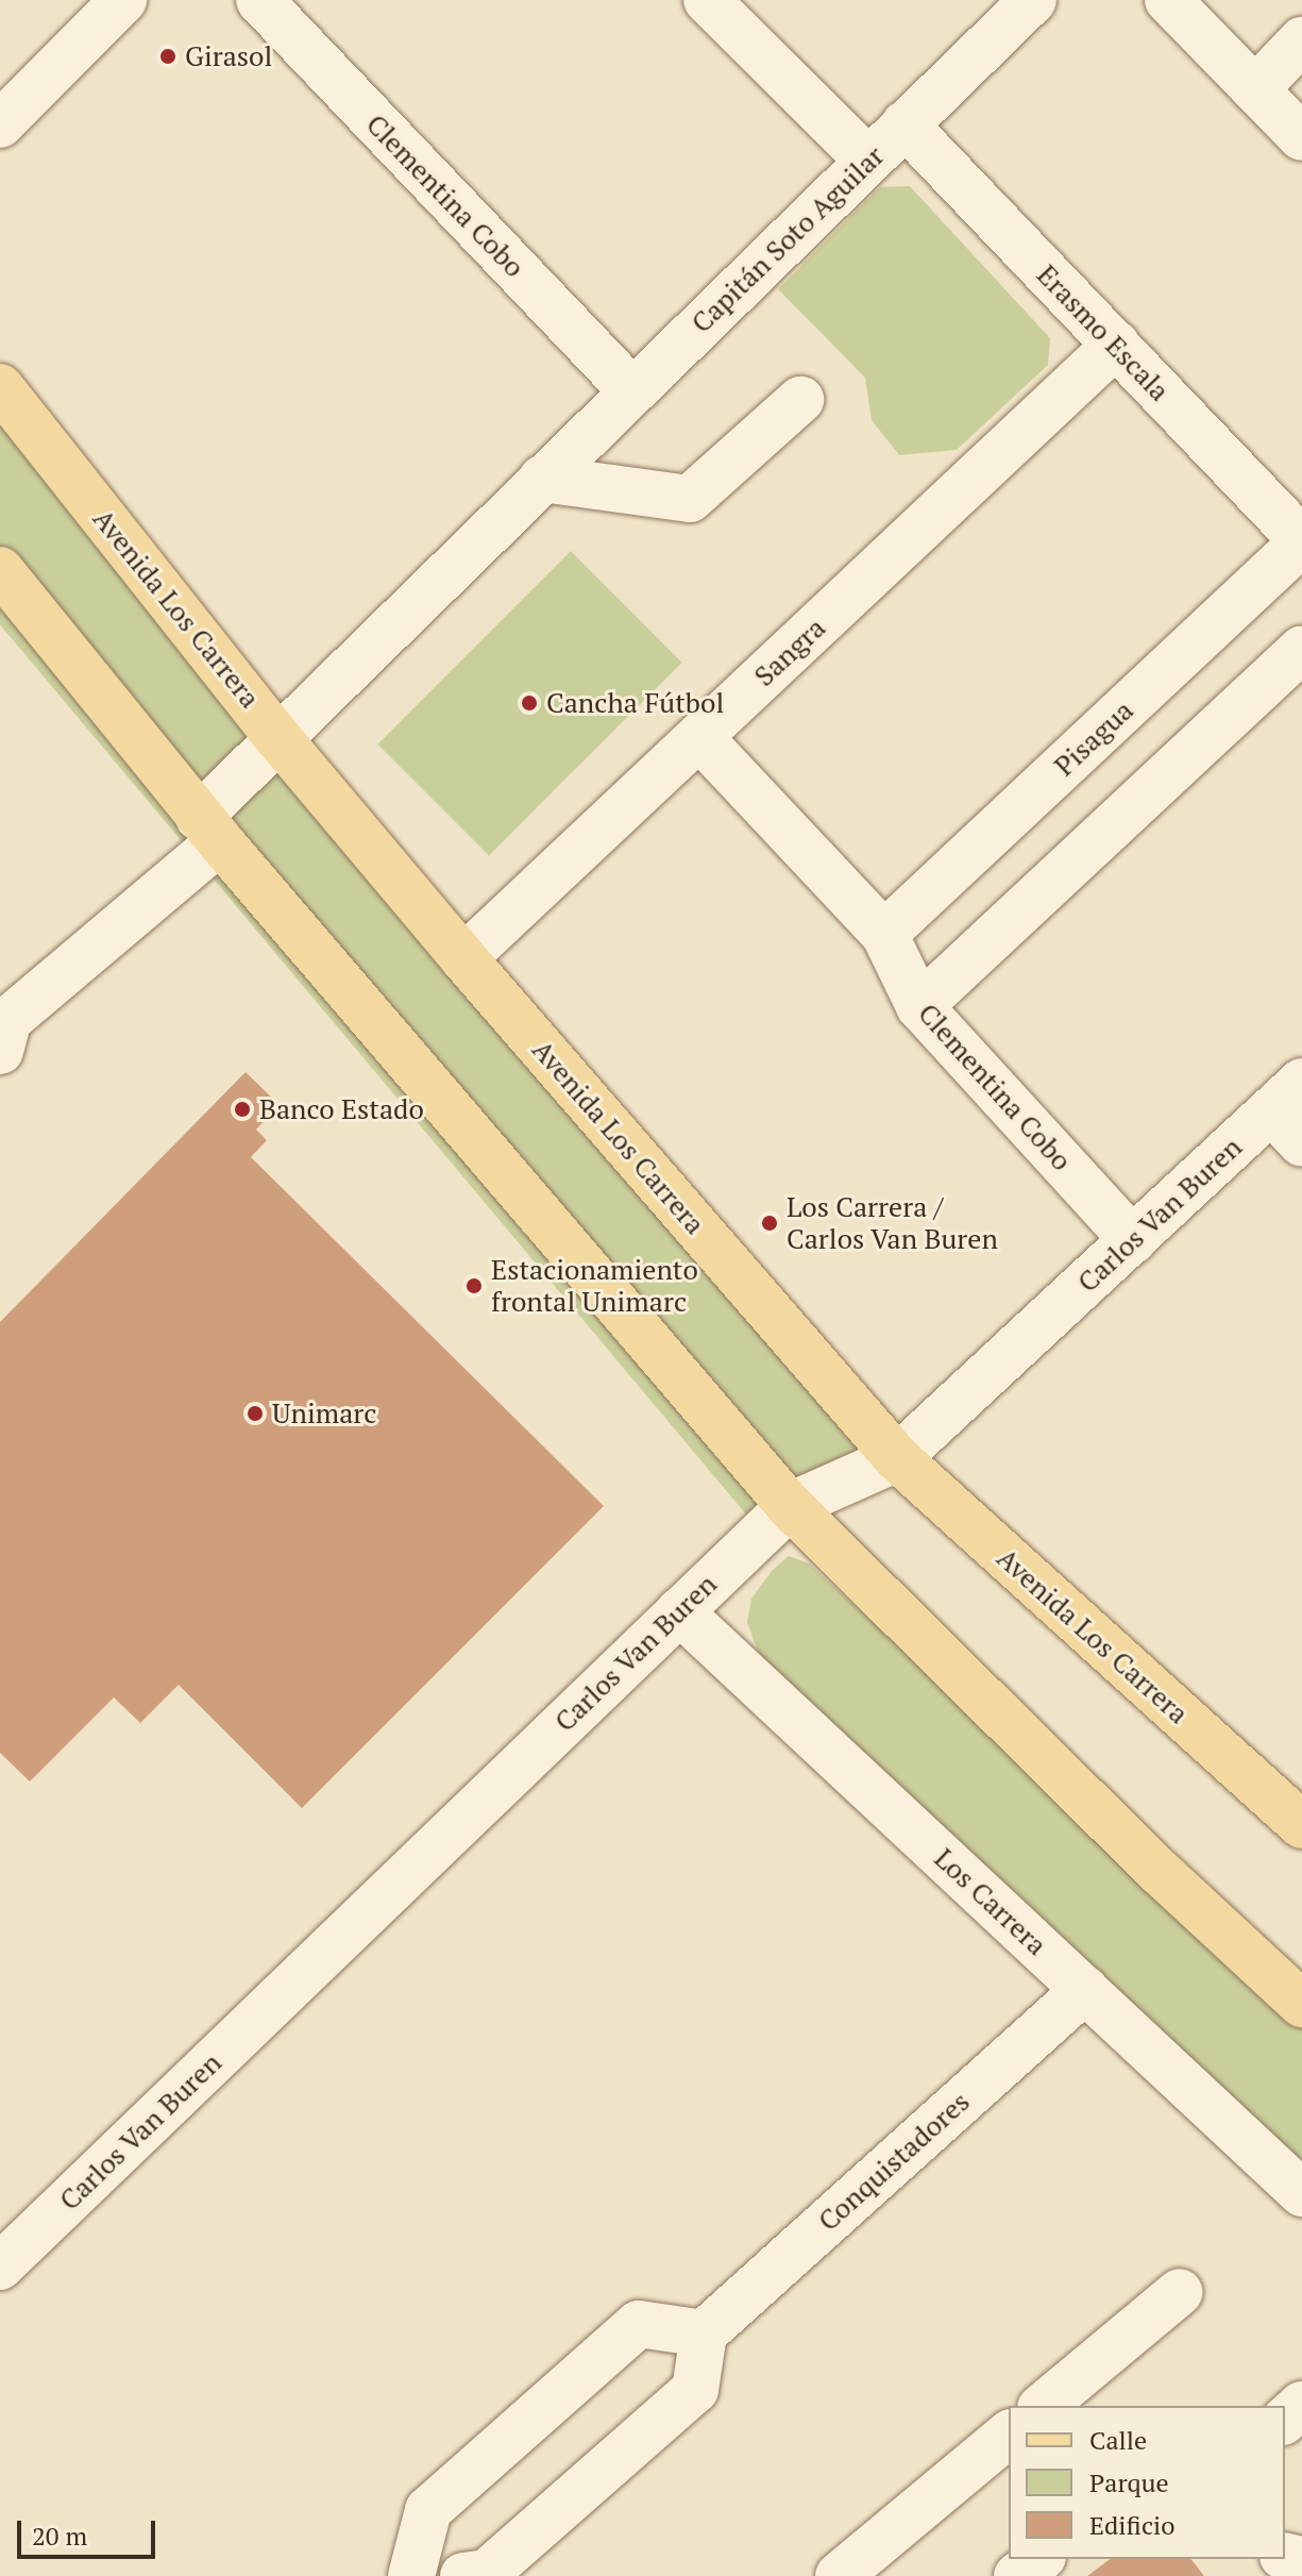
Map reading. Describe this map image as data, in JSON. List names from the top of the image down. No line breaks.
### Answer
{"streets":{"main road":["Avenida Los Carrera"],"street":["Clementina Cobo","Capitán Soto Aguilar","Erasmo Escala","Sangra","Pisagua","Carlos Van Buren","Los Carrera","Conquistadores"]},"crossings":[["Clementina Cobo","Capitán Soto Aguilar"],["Clementina Cobo","Sangra"],["Clementina Cobo","Pisagua"],["Clementina Cobo","Carlos Van Buren"],["Capitán Soto Aguilar","Erasmo Escala"],["Capitán Soto Aguilar","Avenida Los Carrera"],["Erasmo Escala","Sangra"],["Erasmo Escala","Pisagua"],["Avenida Los Carrera","Sangra"],["Avenida Los Carrera","Carlos Van Buren"],["Carlos Van Buren","Los Carrera"],["Los Carrera","Conquistadores"]],"places":["Girasol","Cancha Fútbol","Banco Estado","Los Carrera / Carlos Van Buren","Estacionamiento frontal Unimarc","Unimarc"],"legend":["Calle","Parque","Edificio"],"scale_bar":"20 m"}
